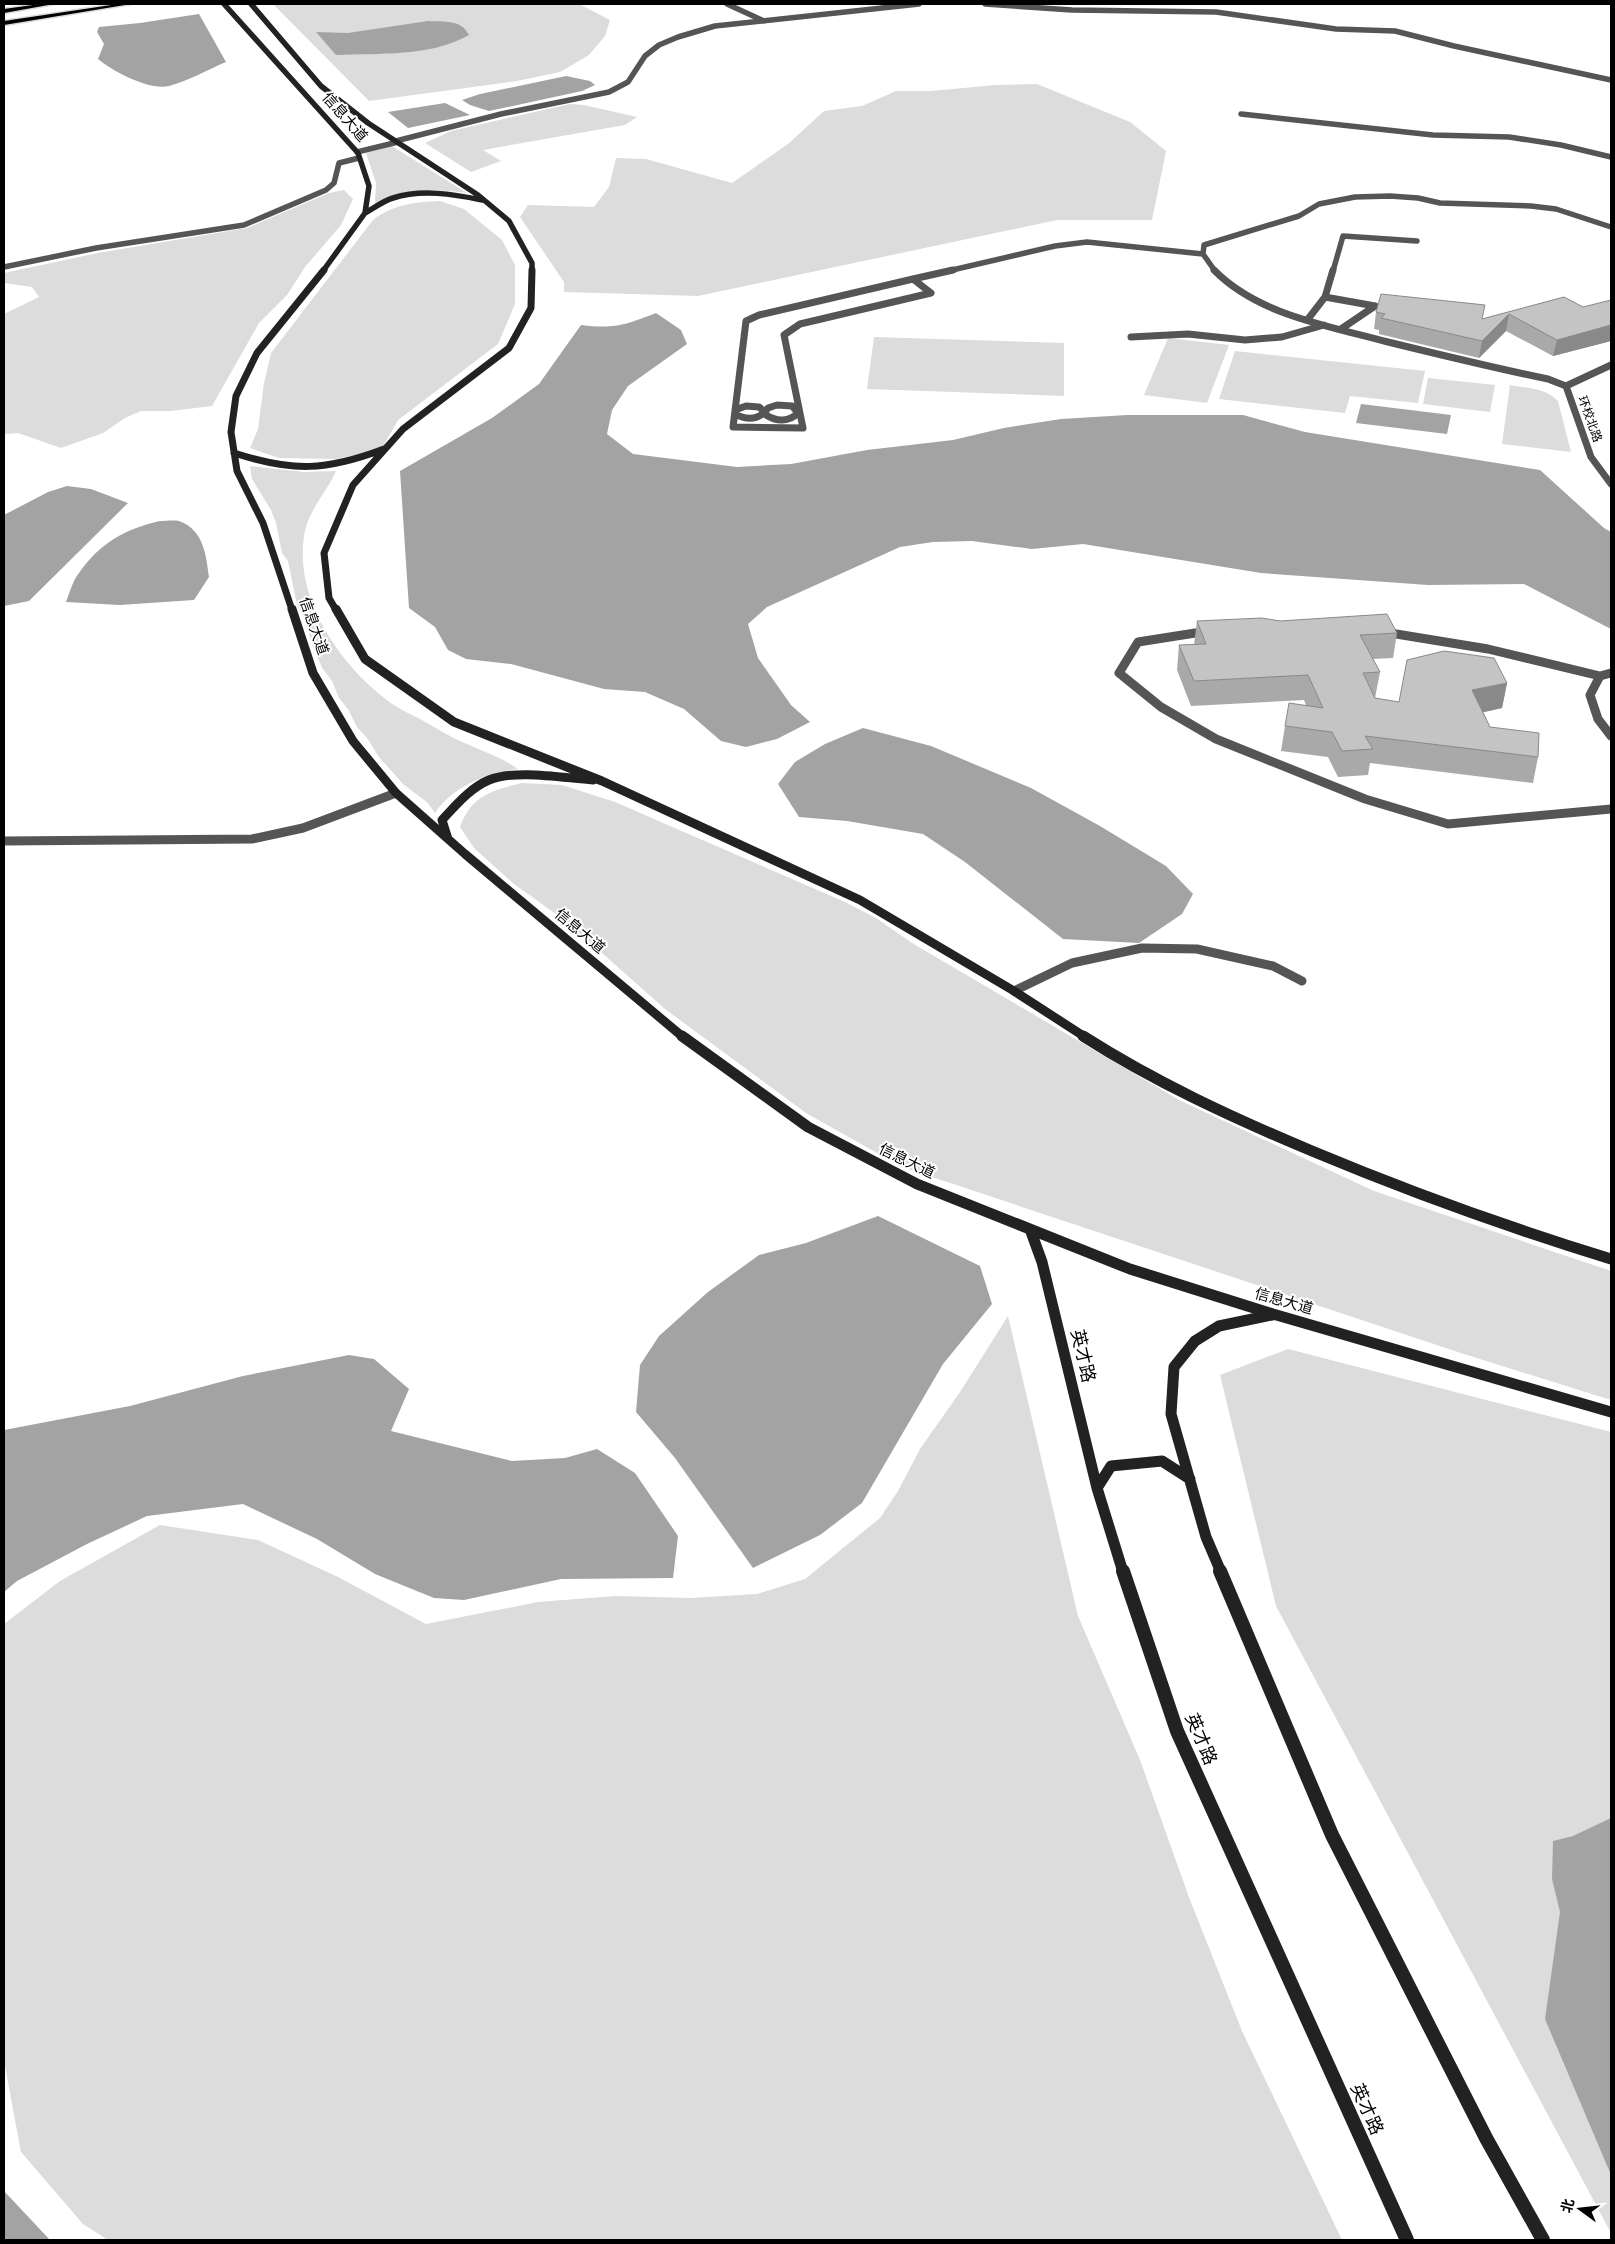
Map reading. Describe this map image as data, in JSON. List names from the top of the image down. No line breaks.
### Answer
{"streets":{"main road":["信息大道","英才路"],"street":["环校北路"]},"crossings":[["信息大道","英才路"]],"north":"left"}
